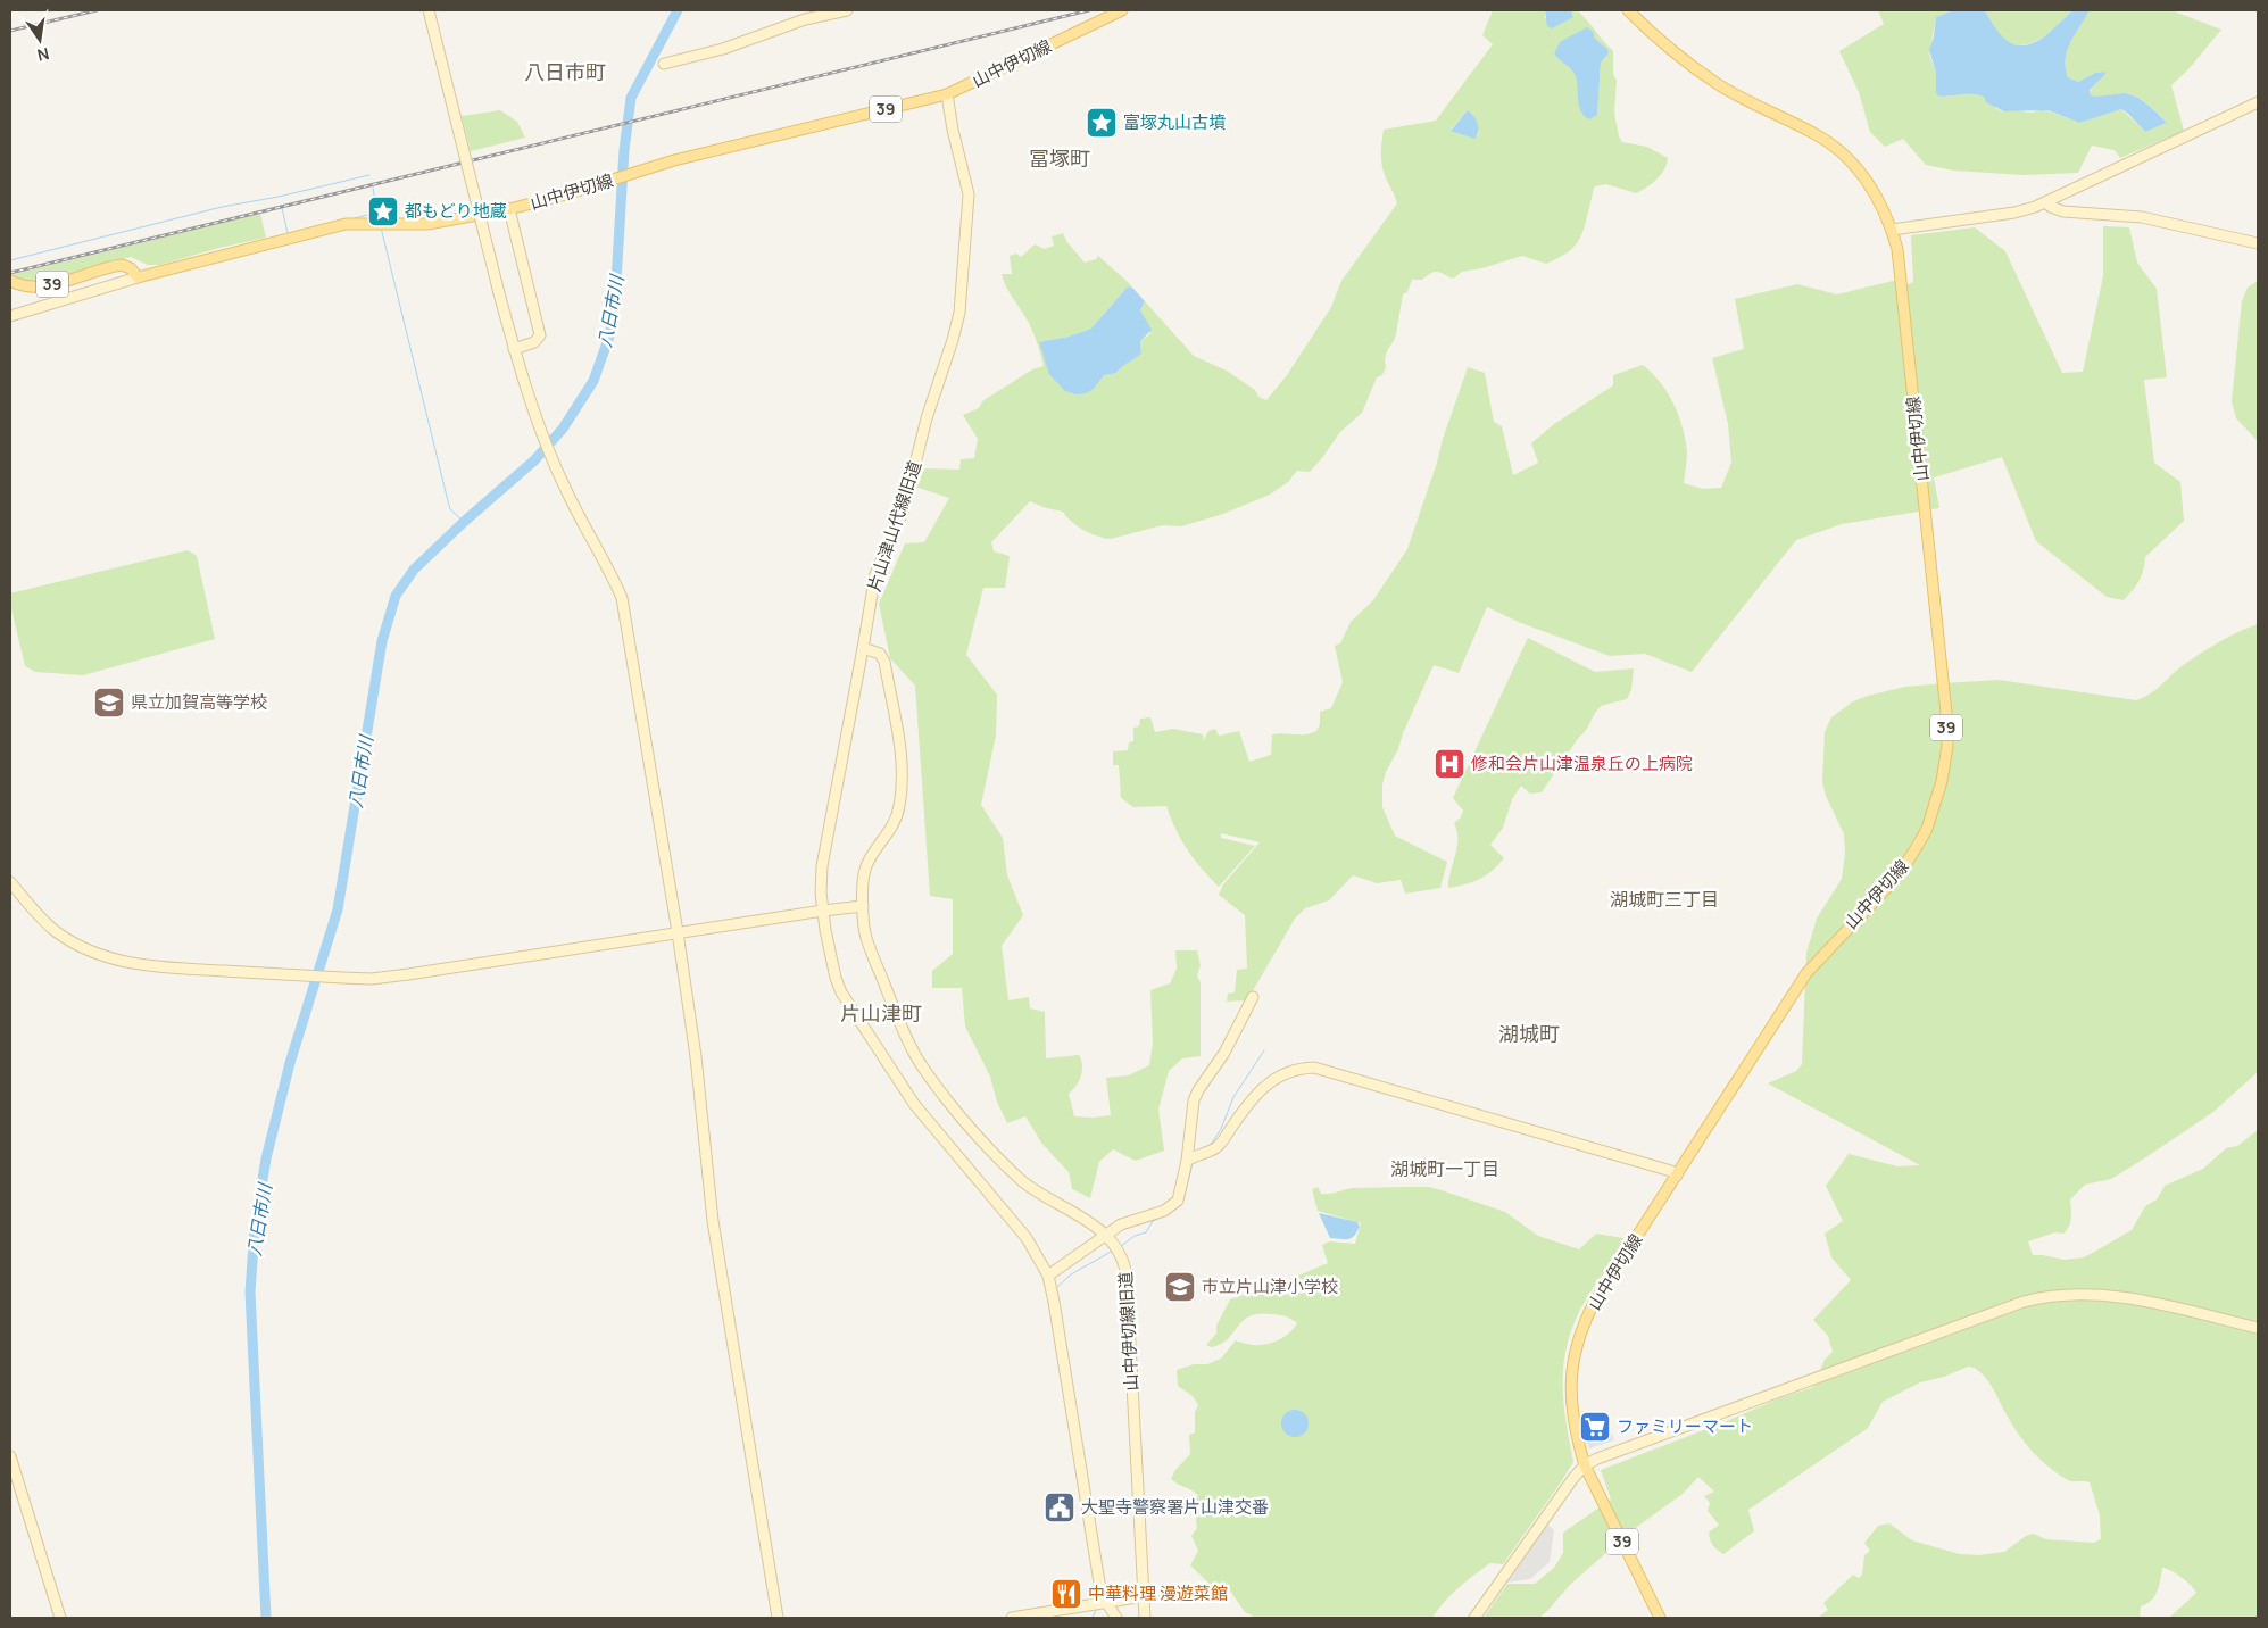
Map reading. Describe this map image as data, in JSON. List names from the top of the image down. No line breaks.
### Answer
{"streets":{"main road":["山中伊切線","39"],"street":["片山津山代線旧道","山中伊切線旧道"]},"crossings":[["山中伊切線","39"],["山中伊切線","片山津山代線旧道"]],"districts":["八日市町","冨塚町","湖城町三丁目","片山津町","湖城町","湖城町一丁目"],"water":["八日市川"],"places":{"place":["富塚丸山古墳","都もどり地蔵"],"school or university":["県立加賀高等学校","市立片山津小学校"],"hospital":["修和会片山津温泉丘の上病院"],"supermarket":["ファミリーマート"],"public building":["大聖寺警察署片山津交番"],"restaurant":["中華料理 漫遊菜館"]},"north":"bottom"}
